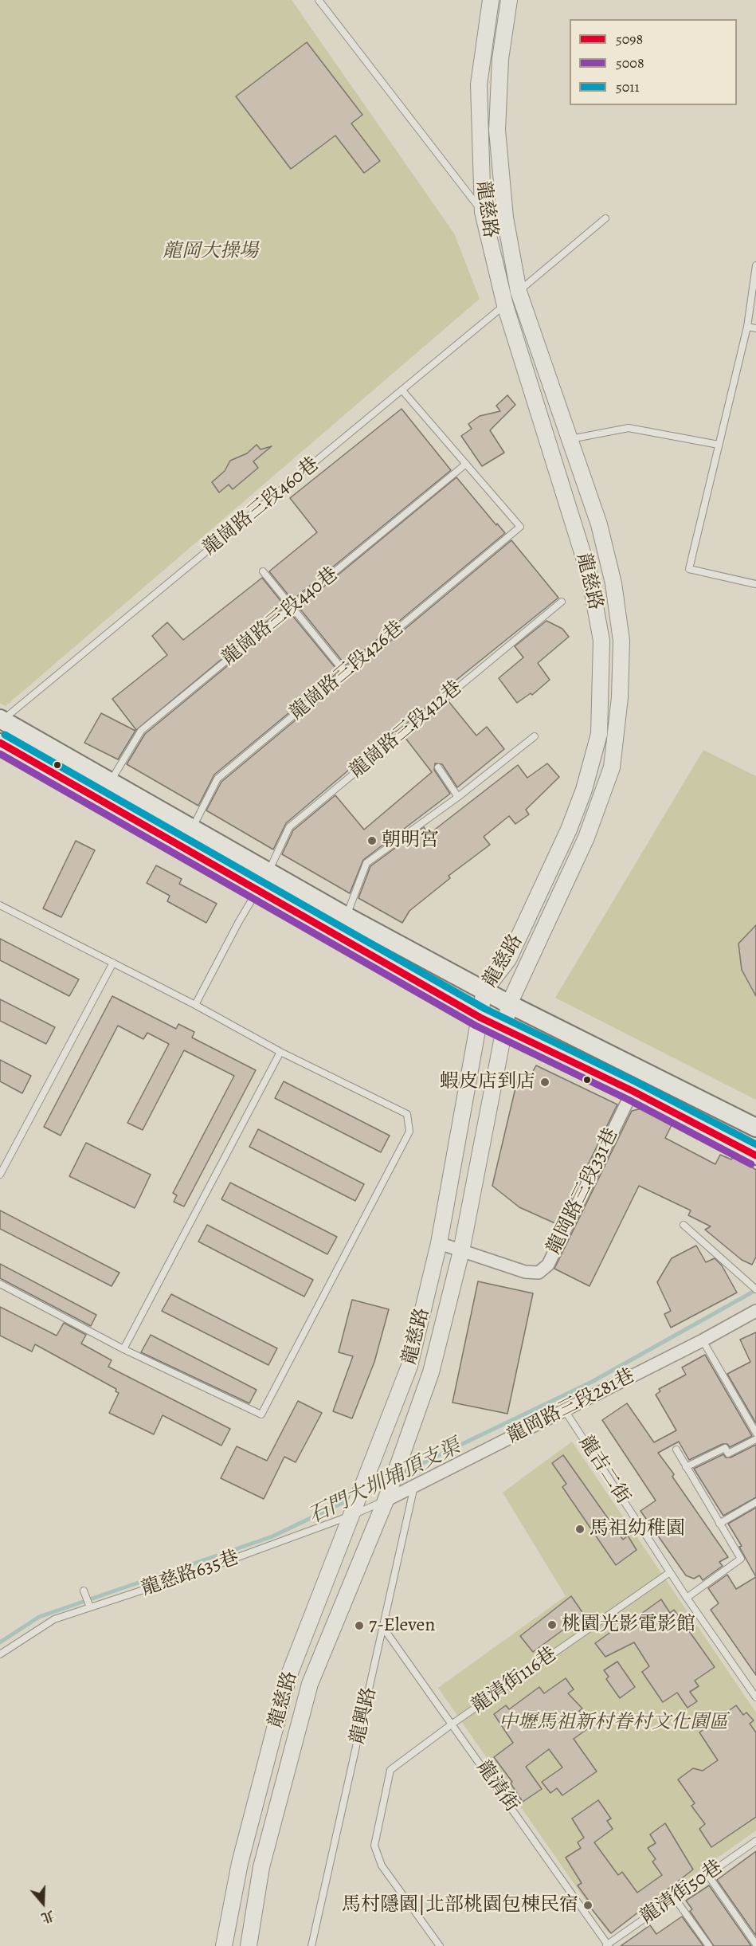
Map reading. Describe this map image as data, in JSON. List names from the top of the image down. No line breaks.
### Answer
{"streets":{"street":["龍慈路","龍岡路三段331巷","龍岡路三段281巷"],"lane":["龍崗路三段460巷","龍崗路三段440巷","龍崗路三段426巷","龍崗路三段412巷","龍吉二街","龍慈路635巷","龍清街116巷","龍興路","龍清街","龍清街50巷"]},"crossings":[["龍慈路","龍崗路三段460巷"],["龍慈路","龍岡路三段331巷"],["龍慈路","龍岡路三段281巷"],["龍慈路","龍慈路635巷"],["龍崗路三段440巷","龍崗路三段426巷"],["龍岡路三段281巷","龍吉二街"],["龍岡路三段281巷","龍慈路635巷"],["龍岡路三段281巷","龍興路"],["龍吉二街","龍清街116巷"],["龍清街116巷","龍清街"],["龍興路","龍清街"],["龍清街","龍清街50巷"]],"water":["石門大圳埔頂支渠"],"parks":["龍岡大操場","中壢馬祖新村眷村文化園區"],"places":["朝明宮","蝦皮店到店","馬祖幼稚園","桃園光影電影館","7-Eleven","馬村隱園|北部桃園包棟民宿"],"lines":["transit line 5011","transit line 5098","transit line 5008"],"legend":["5098","5008","5011"],"north":"bottom"}
